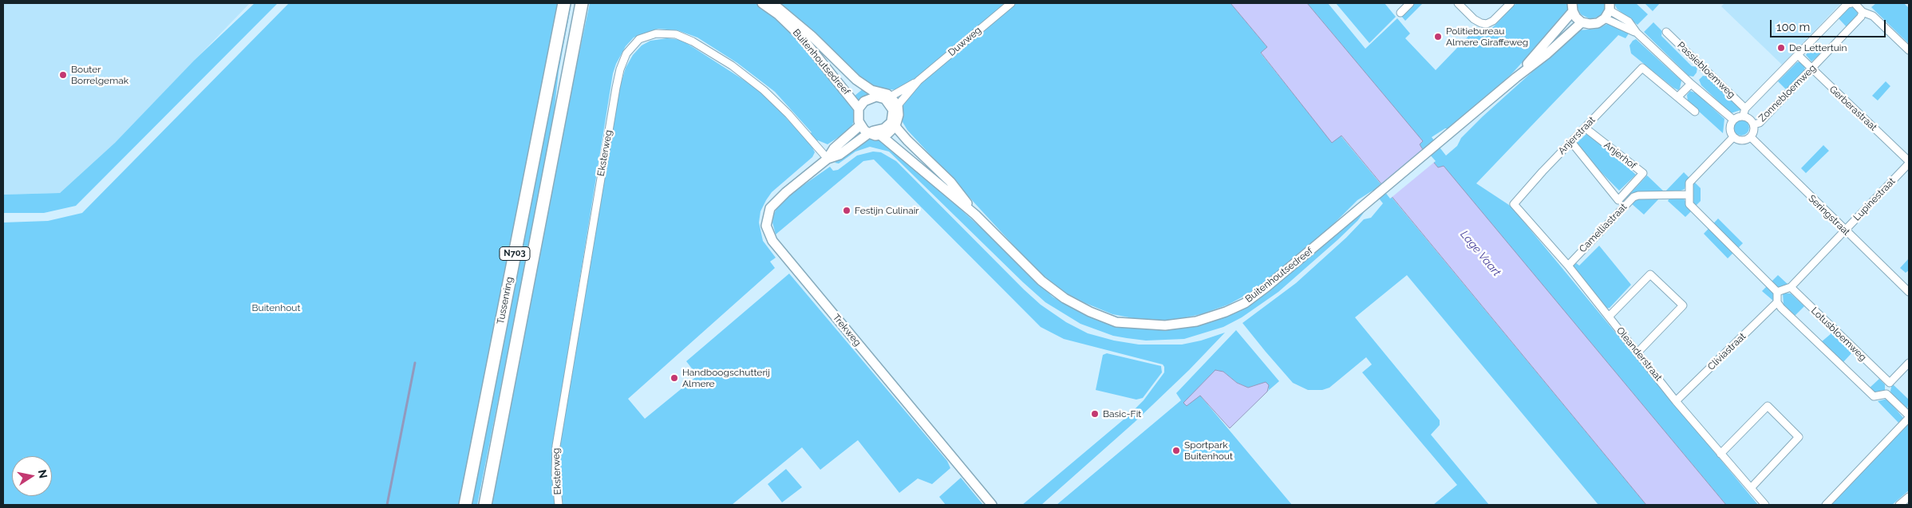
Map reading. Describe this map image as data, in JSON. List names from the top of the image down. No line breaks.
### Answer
{"streets":{"highway":["N703","Tussenring"],"main road":["Buitenhoutsedreef","Trekweg"],"street":["Duwweg","Passiebloemweg","Zonnebloemweg","Gerberastraat","Anjerstraat","Eksterweg","Anjerhof","Lupinestraat","Seringstraat","Camelliastraat","Lotusbloemweg","Cliviastraat","Oleanderstraat"]},"crossings":[["Duwweg","Buitenhoutsedreef"],["Duwweg","Trekweg"],["Buitenhoutsedreef","Trekweg"],["Passiebloemweg","Zonnebloemweg"],["Passiebloemweg","Anjerstraat"],["Passiebloemweg","Seringstraat"],["Zonnebloemweg","Gerberastraat"],["Zonnebloemweg","Seringstraat"],["Gerberastraat","Lupinestraat"],["Anjerstraat","Anjerhof"],["Anjerstraat","Oleanderstraat"],["Eksterweg","Trekweg"],["Lupinestraat","Seringstraat"],["Lupinestraat","Lotusbloemweg"],["Camelliastraat","Oleanderstraat"],["Lotusbloemweg","Cliviastraat"],["Cliviastraat","Oleanderstraat"]],"water":["Lage Vaart"],"parks":["Buitenhout"],"places":["Politiebureau Almere Giraffeweg","De Lettertuin","Bouter Borrelgemak","Festijn Culinair","Handboogschutterij Almere","Basic-Fit","Sportpark Buitenhout"],"scale_bar":"100 m","north":"right"}
